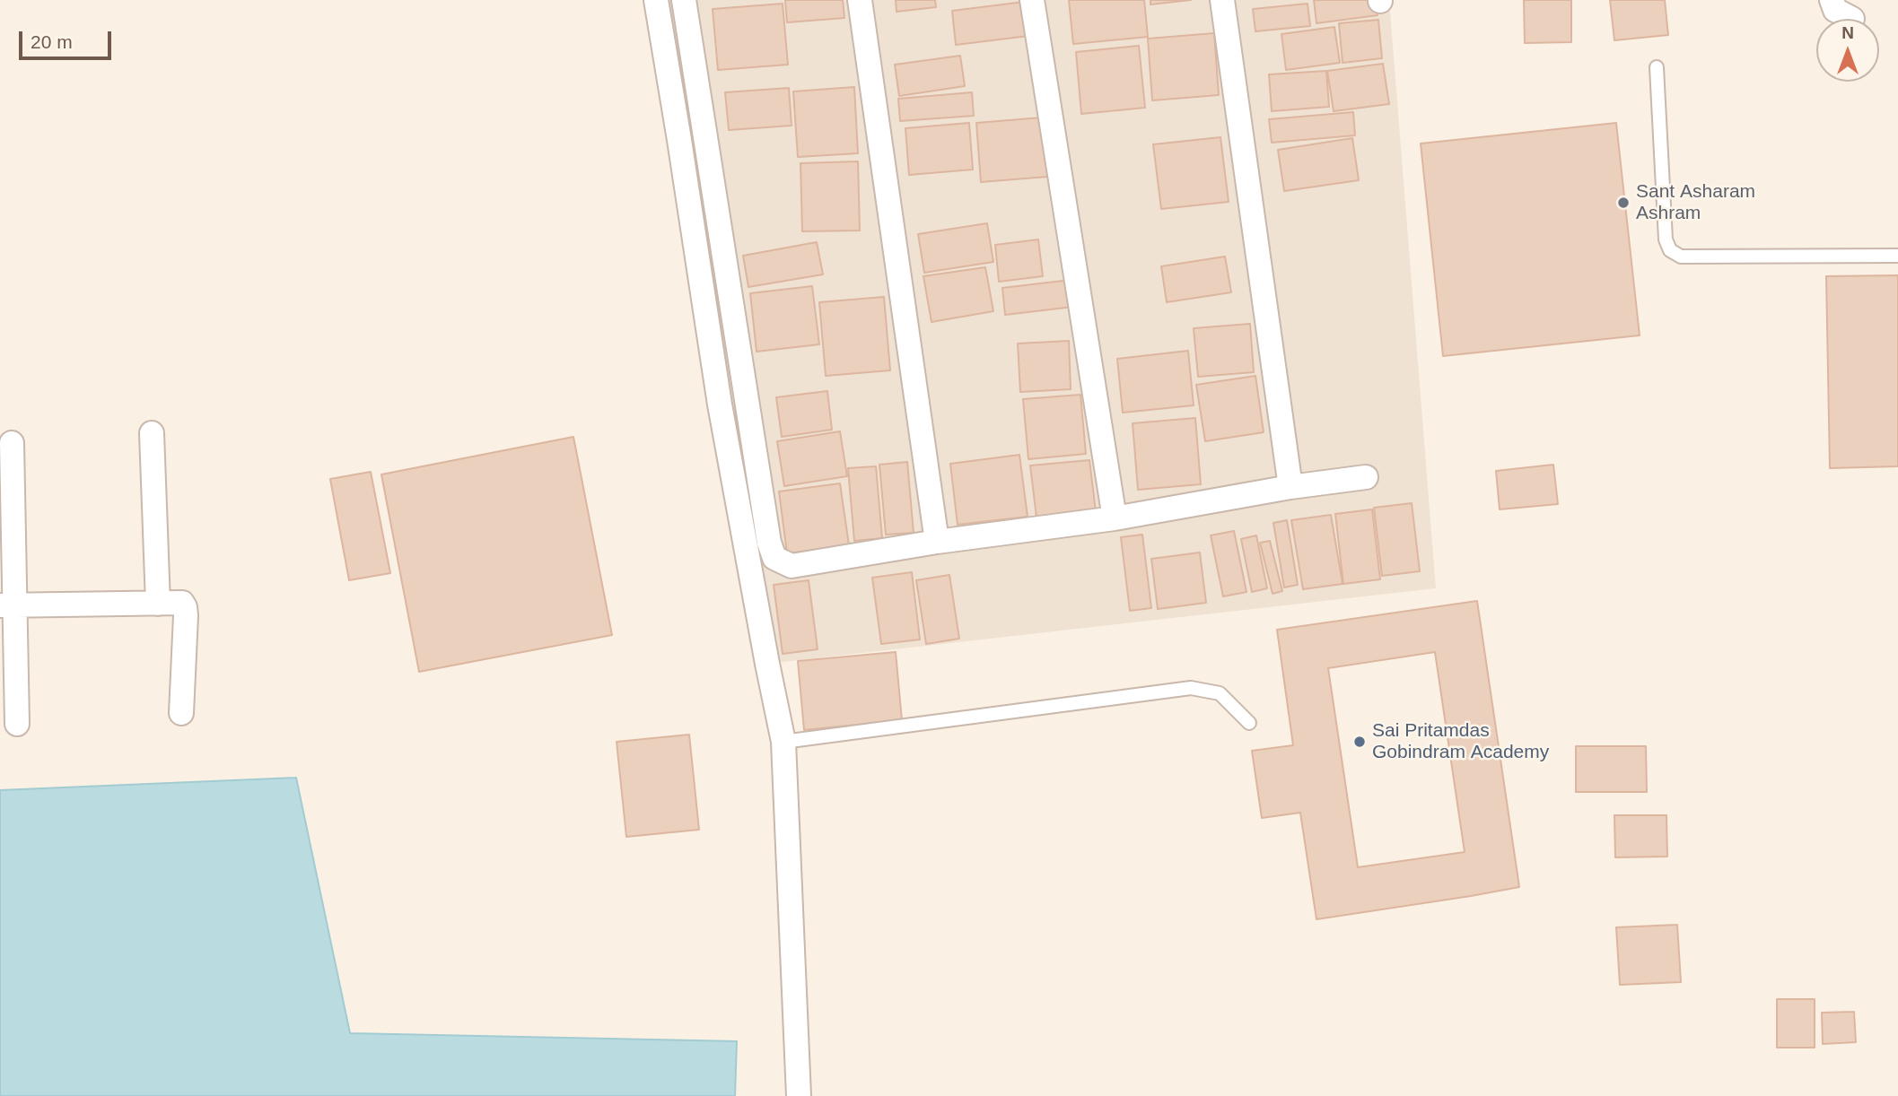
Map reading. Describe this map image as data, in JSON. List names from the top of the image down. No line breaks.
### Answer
{"places":["Sant Asharam Ashram","Sai Pritamdas Gobindram Academy"],"scale_bar":"20 m","north":"top"}
